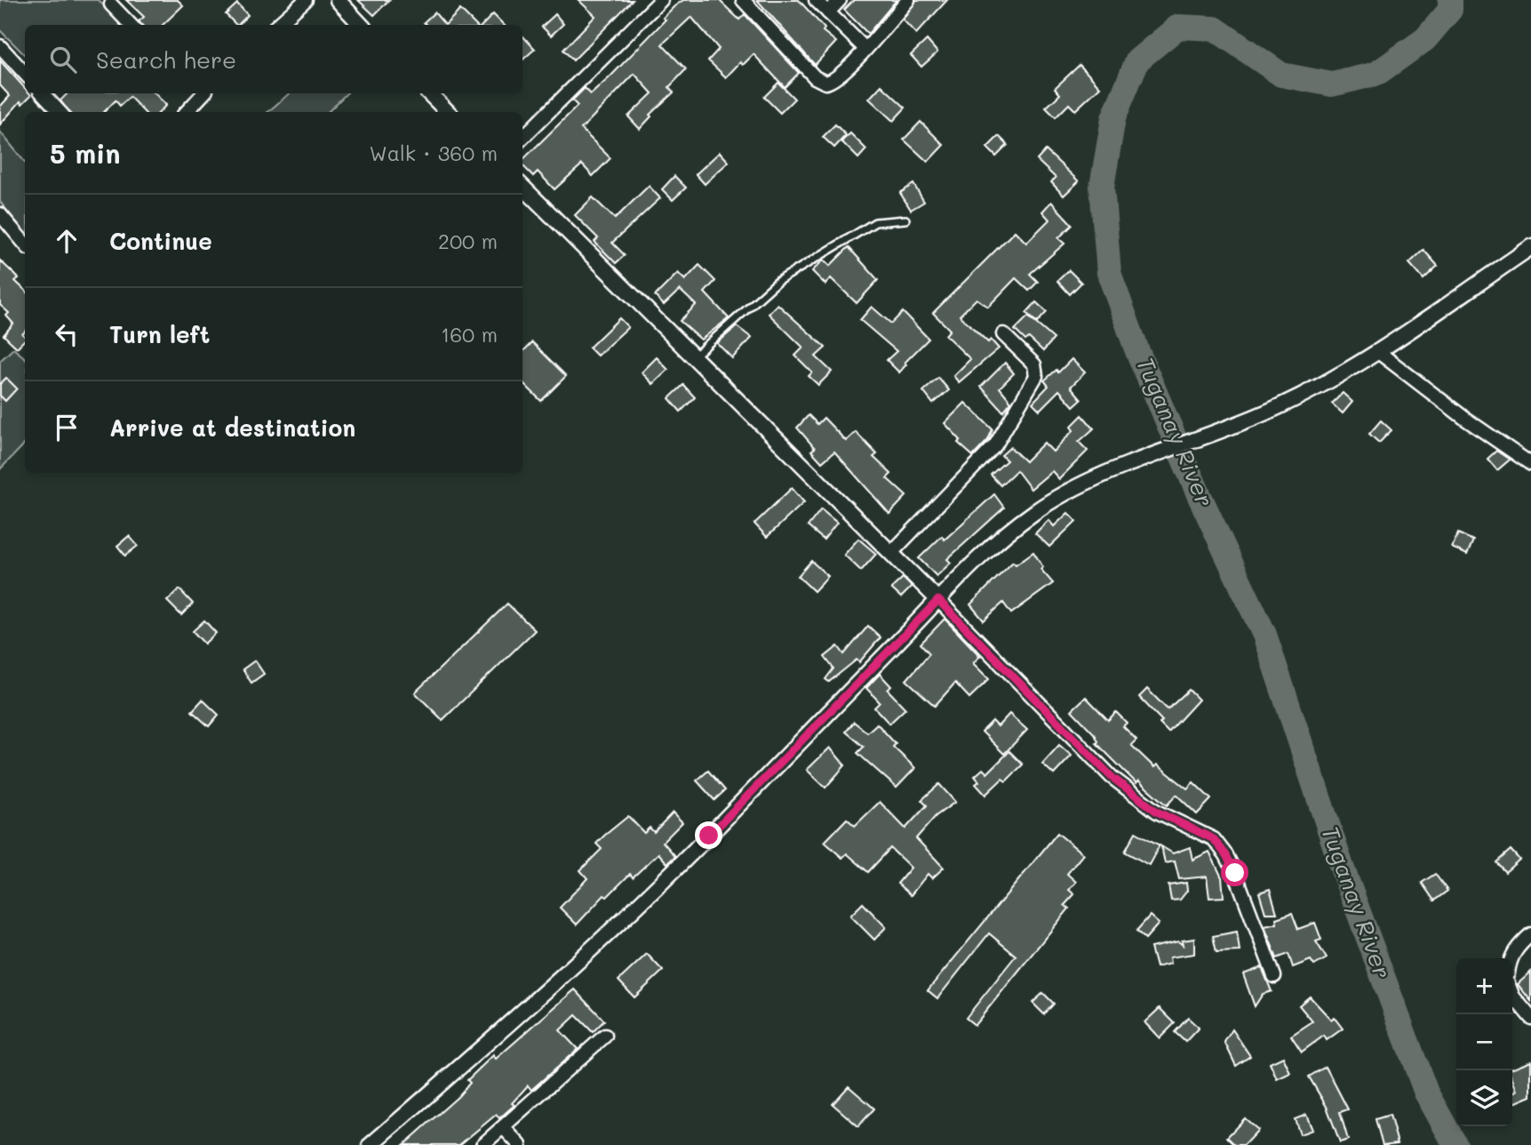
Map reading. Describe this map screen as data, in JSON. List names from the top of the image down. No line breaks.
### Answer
{"water":["Tuganay River"],"page":{"search":"Search here","heading":["5 min","Walk · 360 m"],"list":[["Continue","200 m"],["Turn left","160 m"],"Arrive at destination"],"map_buttons":["+","−"]}}
